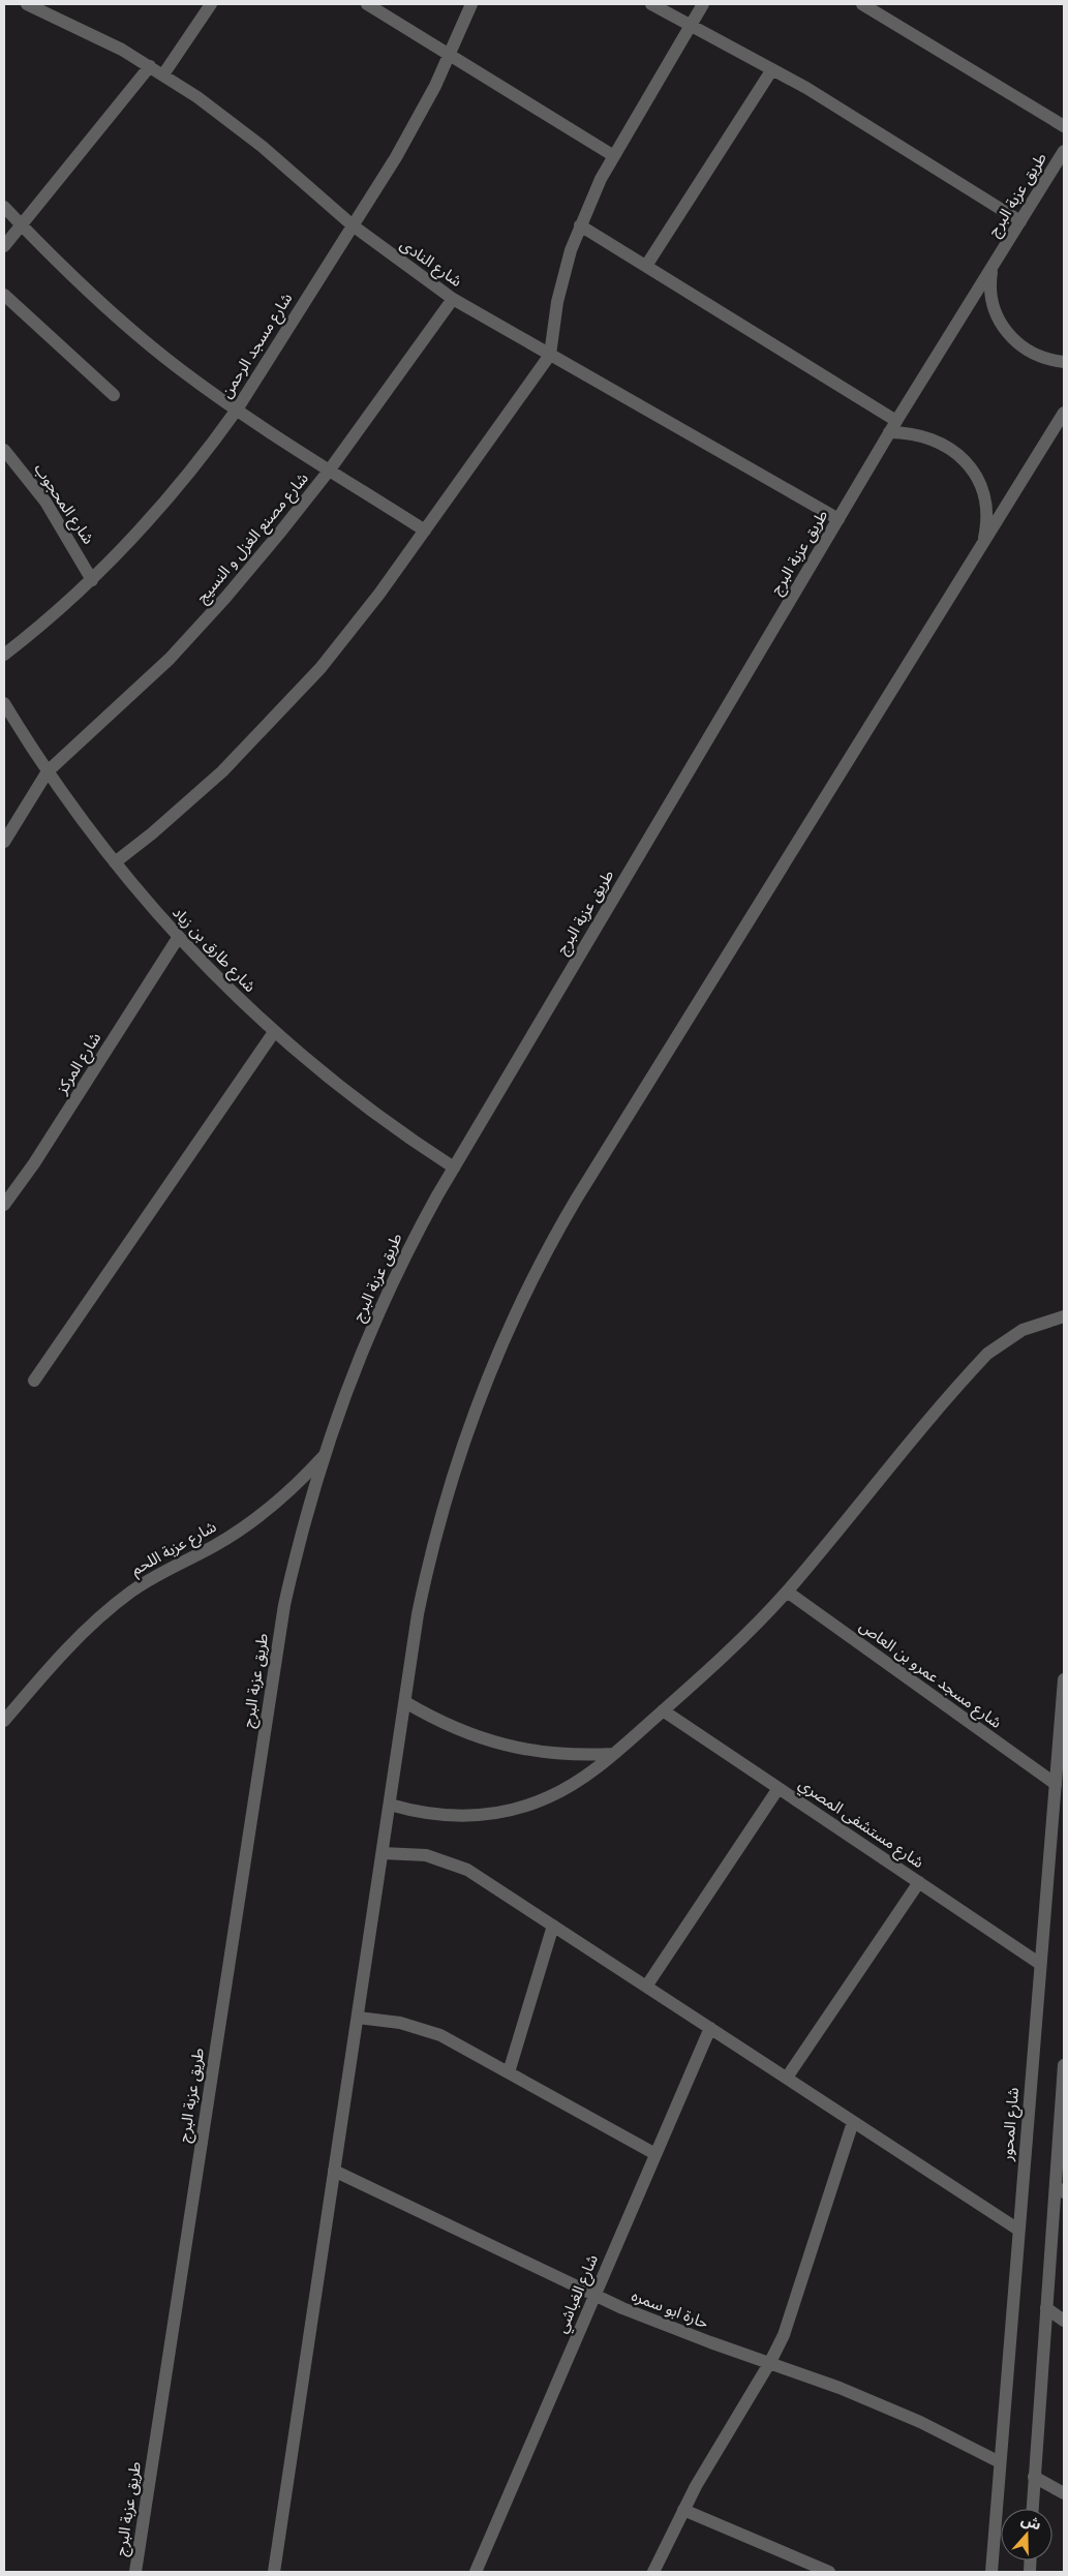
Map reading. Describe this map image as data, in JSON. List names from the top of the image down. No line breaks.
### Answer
{"streets":{"street":["طريق عزبة البرج","شارع النادى","شارع مسجد الرحمن","شارع المحجوب","شارع مصنع الغزل و النسيج","شارع طارق بن زياد","شارع المركز","شارع عزبة اللحم","شارع مسجد عمرو بن العاص","شارع مستشفى المصري","شارع المحور","شارع الغباشي","حارة ابو سمره"]},"crossings":[["طريق عزبة البرج","شارع النادى"],["طريق عزبة البرج","شارع طارق بن زياد"],["طريق عزبة البرج","شارع عزبة اللحم"],["شارع النادى","شارع مسجد الرحمن"],["شارع النادى","شارع مصنع الغزل و النسيج"],["شارع مسجد الرحمن","شارع المحجوب"],["شارع مصنع الغزل و النسيج","شارع طارق بن زياد"],["شارع طارق بن زياد","شارع المركز"],["شارع مسجد عمرو بن العاص","شارع المحور"],["شارع مستشفى المصري","شارع المحور"],["شارع المحور","حارة ابو سمره"],["شارع الغباشي","حارة ابو سمره"]],"north":"top"}
